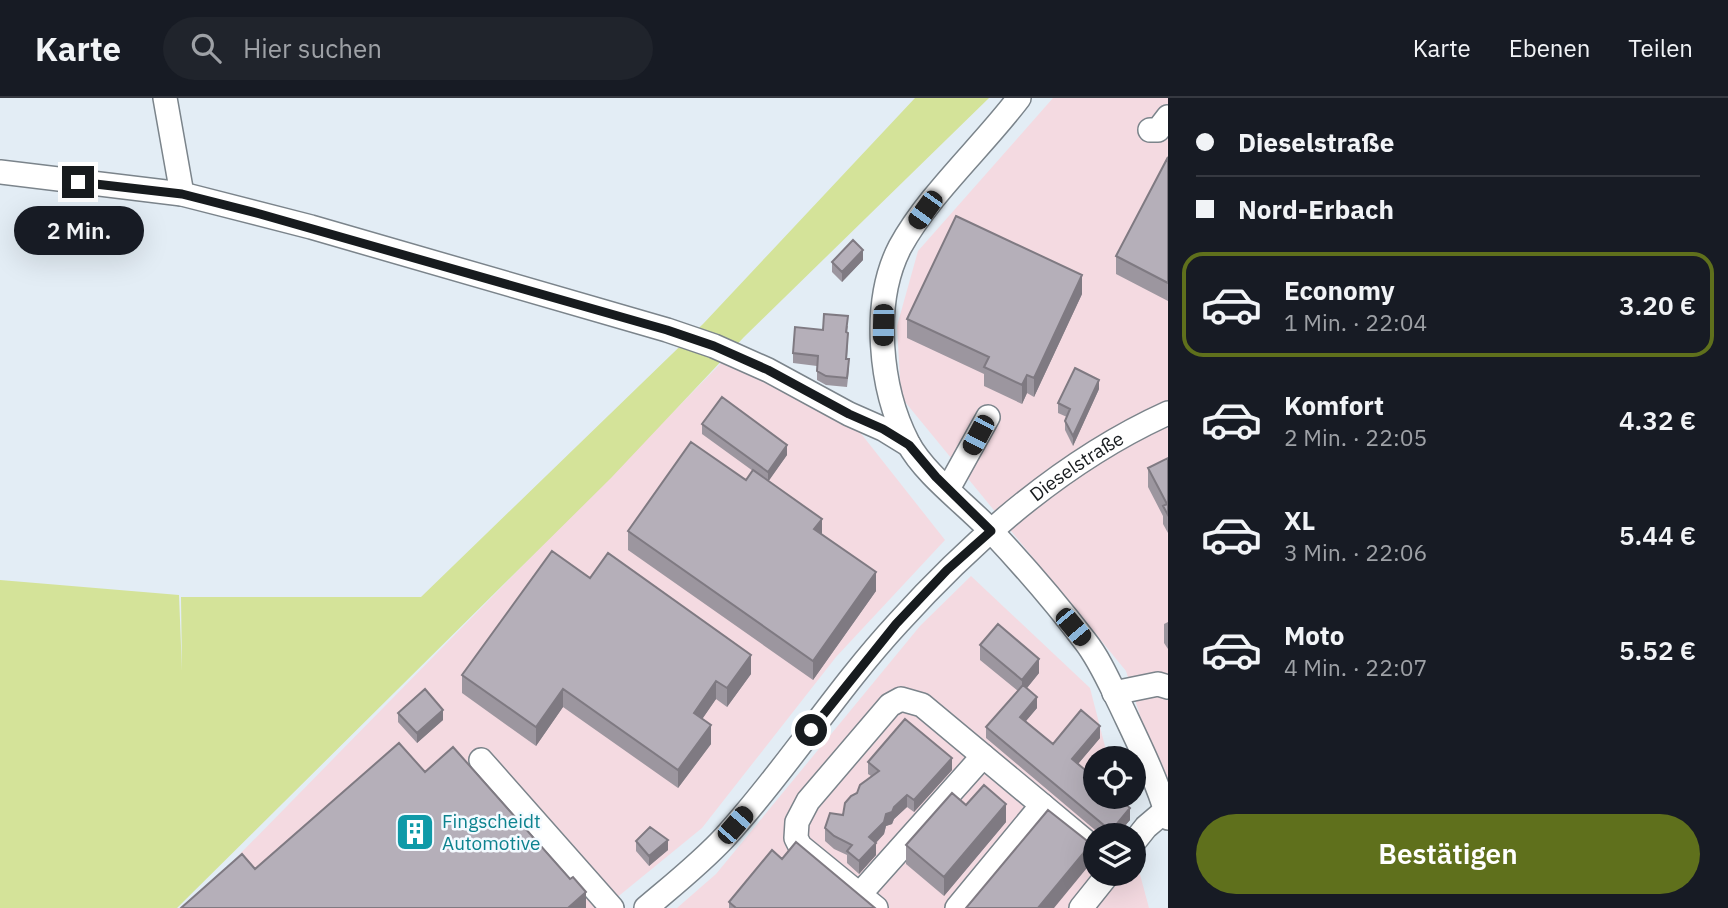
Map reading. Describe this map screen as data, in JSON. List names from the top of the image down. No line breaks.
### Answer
{"streets":{"street":["Dieselstraße"]},"places":{"building":["Fingscheidt Automotive"]},"page":{"header":"Karte","search":"Hier suchen","nav":["Karte","Ebenen","Teilen"],"banner":["Dieselstraße","Nord-Erbach"],"bubble":"2 Min.","list":[{"name":"Economy","note":"1 Min. · 22:04","value":"3.20 €"},{"name":"Komfort","note":"2 Min. · 22:05","value":"4.32 €"},{"name":"XL","note":"3 Min. · 22:06","value":"5.44 €"},{"name":"Moto","note":"4 Min. · 22:07","value":"5.52 €"}],"buttons":"Bestätigen"}}
